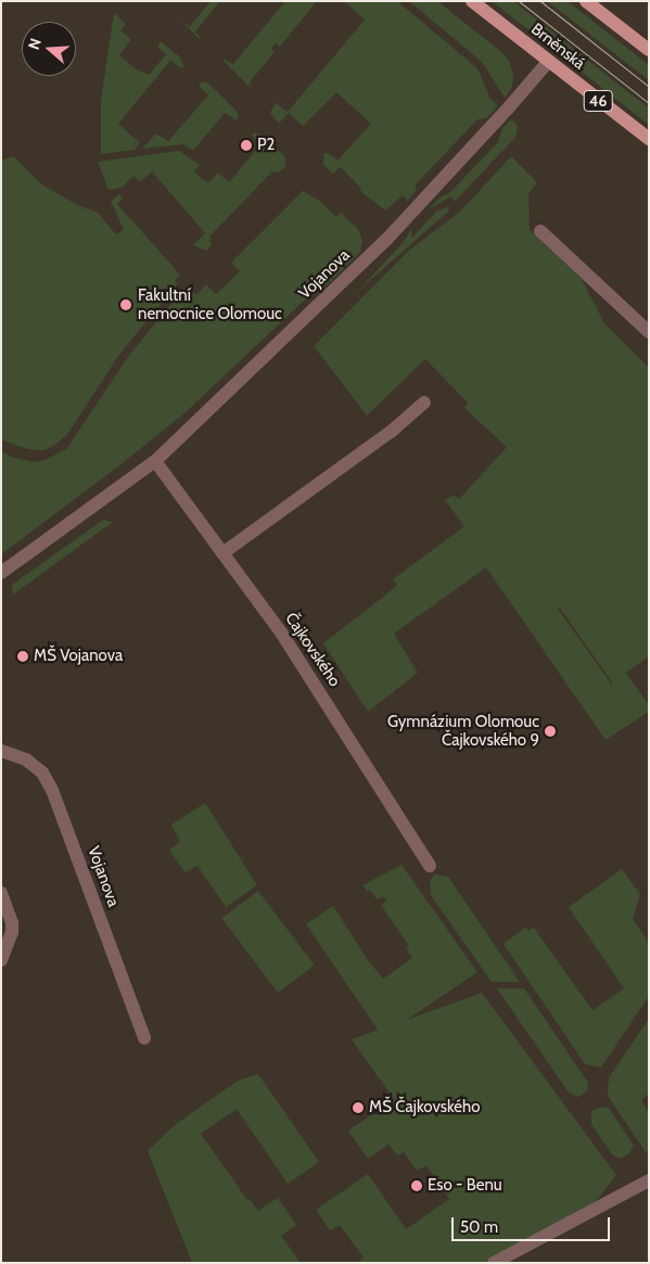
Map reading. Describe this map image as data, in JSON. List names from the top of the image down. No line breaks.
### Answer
{"streets":{"main road":["Brněnská","46"],"street":["Vojanova","Čajkovského"]},"crossings":[["Brněnská","Vojanova"],["Vojanova","Čajkovského"]],"places":["P2","Fakultní nemocnice Olomouc","MŠ Vojanova","Gymnázium Olomouc Čajkovského 9","MŠ Čajkovského","Eso - Benu"],"scale_bar":"50 m","north":"left"}
